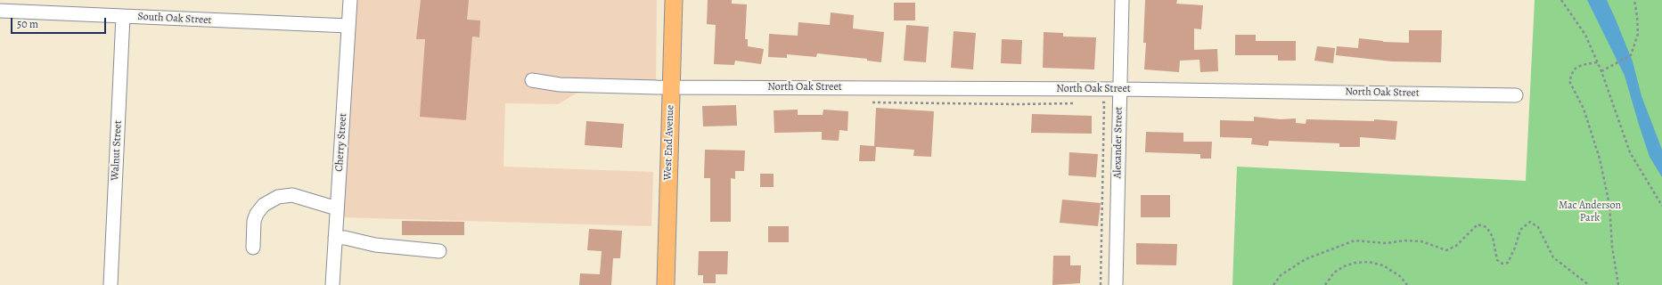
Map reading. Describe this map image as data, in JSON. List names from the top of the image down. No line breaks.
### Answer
{"streets":{"main road":["West End Avenue"],"street":["South Oak Street","North Oak Street","Cherry Street","Alexander Street","Walnut Street"]},"crossings":[["South Oak Street","Cherry Street"],["South Oak Street","Walnut Street"],["North Oak Street","West End Avenue"],["North Oak Street","Alexander Street"]],"parks":["Mac Anderson Park"],"scale_bar":"50 m"}
